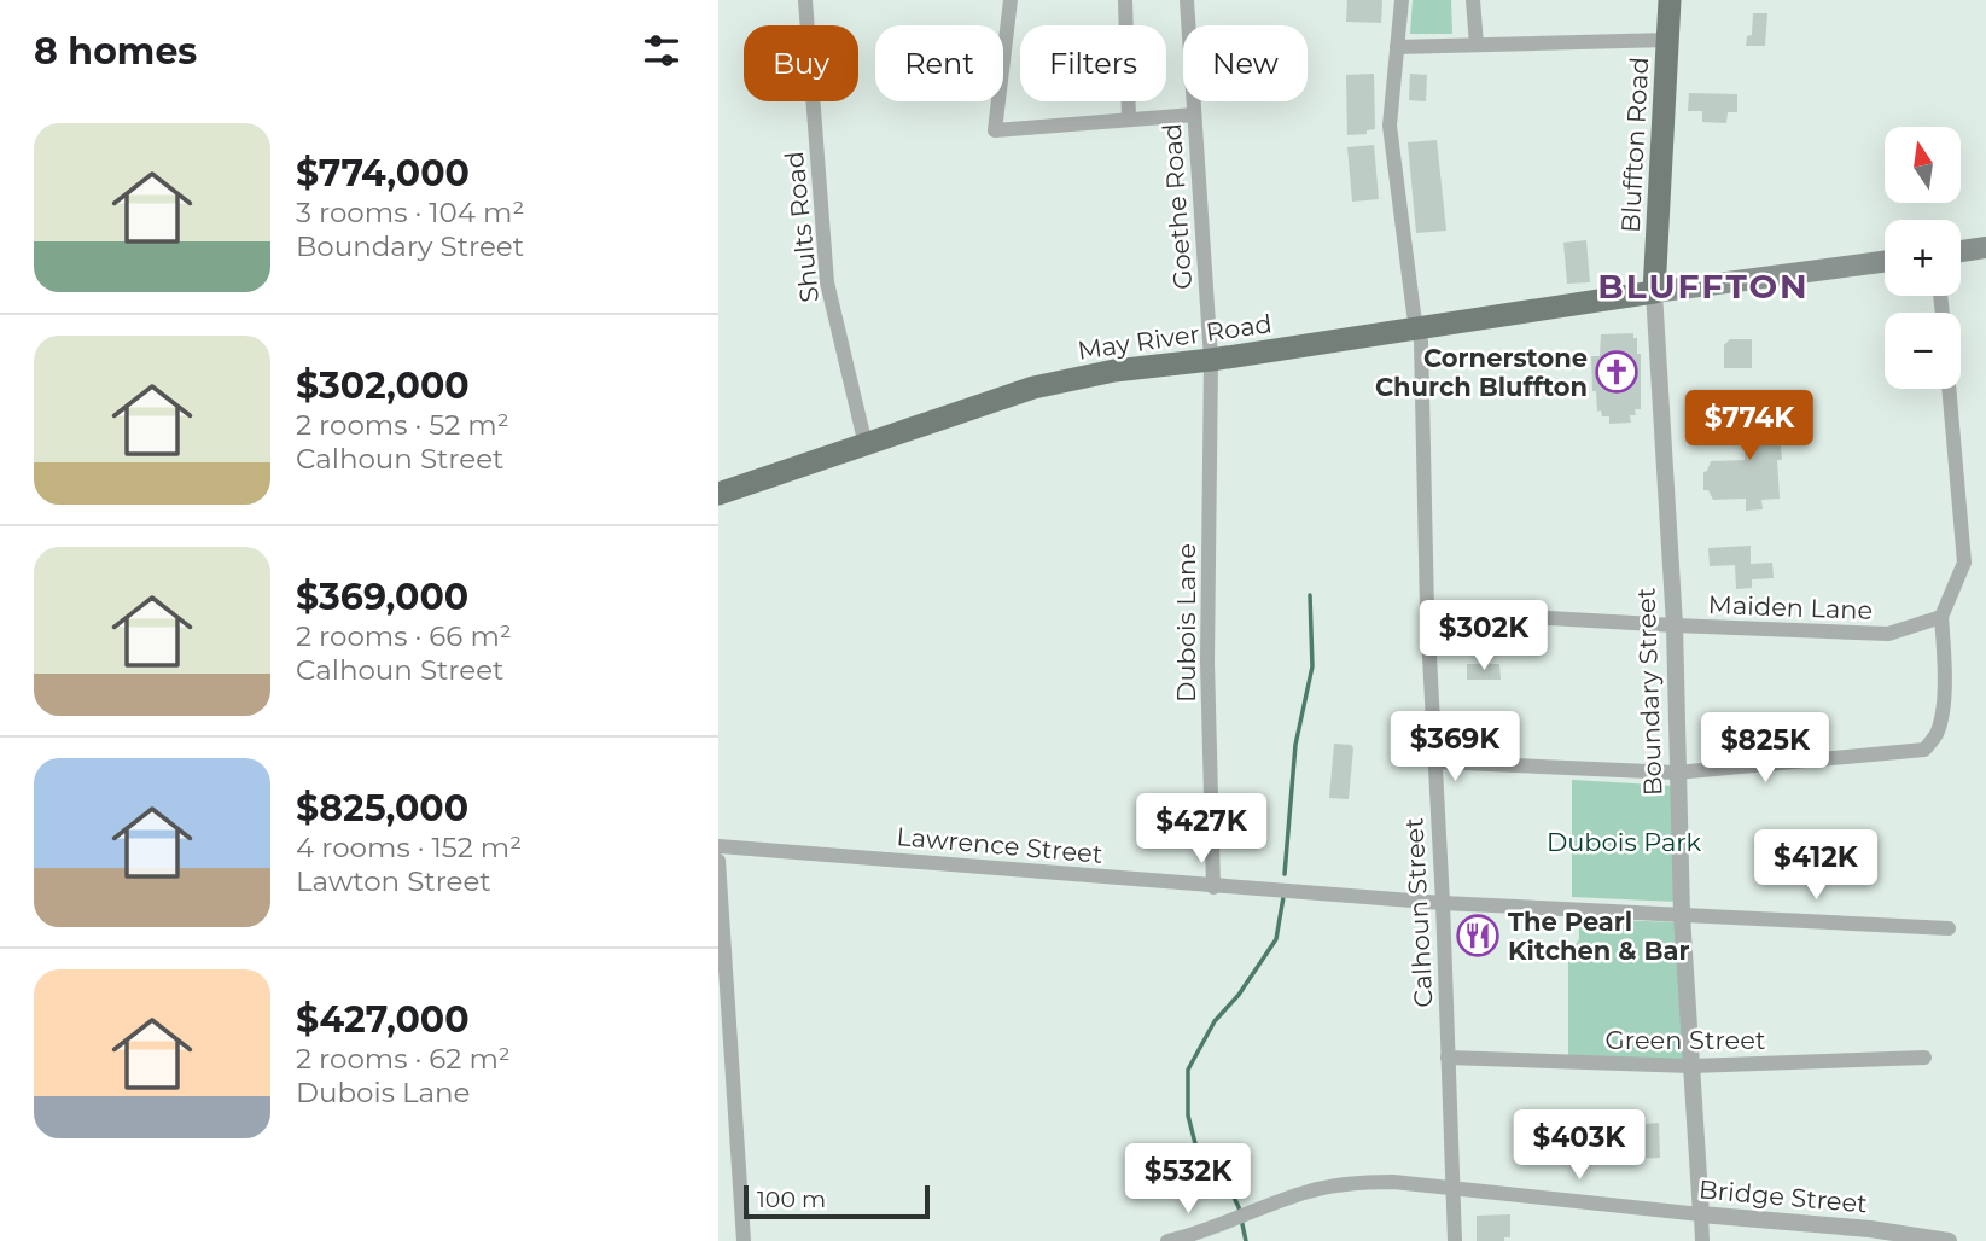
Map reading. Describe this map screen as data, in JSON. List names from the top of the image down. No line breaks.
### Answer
{"streets":{"main road":["Bluffton Road","May River Road"],"street":["Goethe Road","Shults Road","Maiden Lane","Dubois Lane","Boundary Street","Lawrence Street","Calhoun Street","Green Street","Bridge Street"]},"crossings":[["Bluffton Road","May River Road"],["Bluffton Road","Boundary Street"],["Goethe Road","May River Road"],["Goethe Road","Dubois Lane"],["Shults Road","May River Road"],["May River Road","Dubois Lane"],["May River Road","Boundary Street"],["May River Road","Calhoun Street"],["Maiden Lane","Boundary Street"],["Maiden Lane","Calhoun Street"],["Dubois Lane","Lawrence Street"],["Boundary Street","Lawrence Street"],["Boundary Street","Green Street"],["Boundary Street","Bridge Street"],["Lawrence Street","Calhoun Street"],["Calhoun Street","Green Street"],["Calhoun Street","Bridge Street"]],"districts":["BLUFFTON"],"parks":["Dubois Park"],"places":{"church":["Cornerstone Church Bluffton"],"restaurant":["The Pearl Kitchen & Bar"]},"scale_bar":"100 m","north":"top","page":{"heading":"8 homes","chip":["Buy","Rent","Filters","New"],"list":[{"name":"$774,000","note":"3 rooms · 104 m² · Boundary Street"},{"name":"$302,000","note":"2 rooms · 52 m² · Calhoun Street"},{"name":"$369,000","note":"2 rooms · 66 m² · Calhoun Street"},{"name":"$825,000","note":"4 rooms · 152 m² · Lawton Street"},{"name":"$427,000","note":"2 rooms · 62 m² · Dubois Lane"}],"map_buttons":["+","−"],"price":["$774K","$302K","$369K","$825K","$427K","$412K","$403K","$532K"],"scale":"100 m"}}
